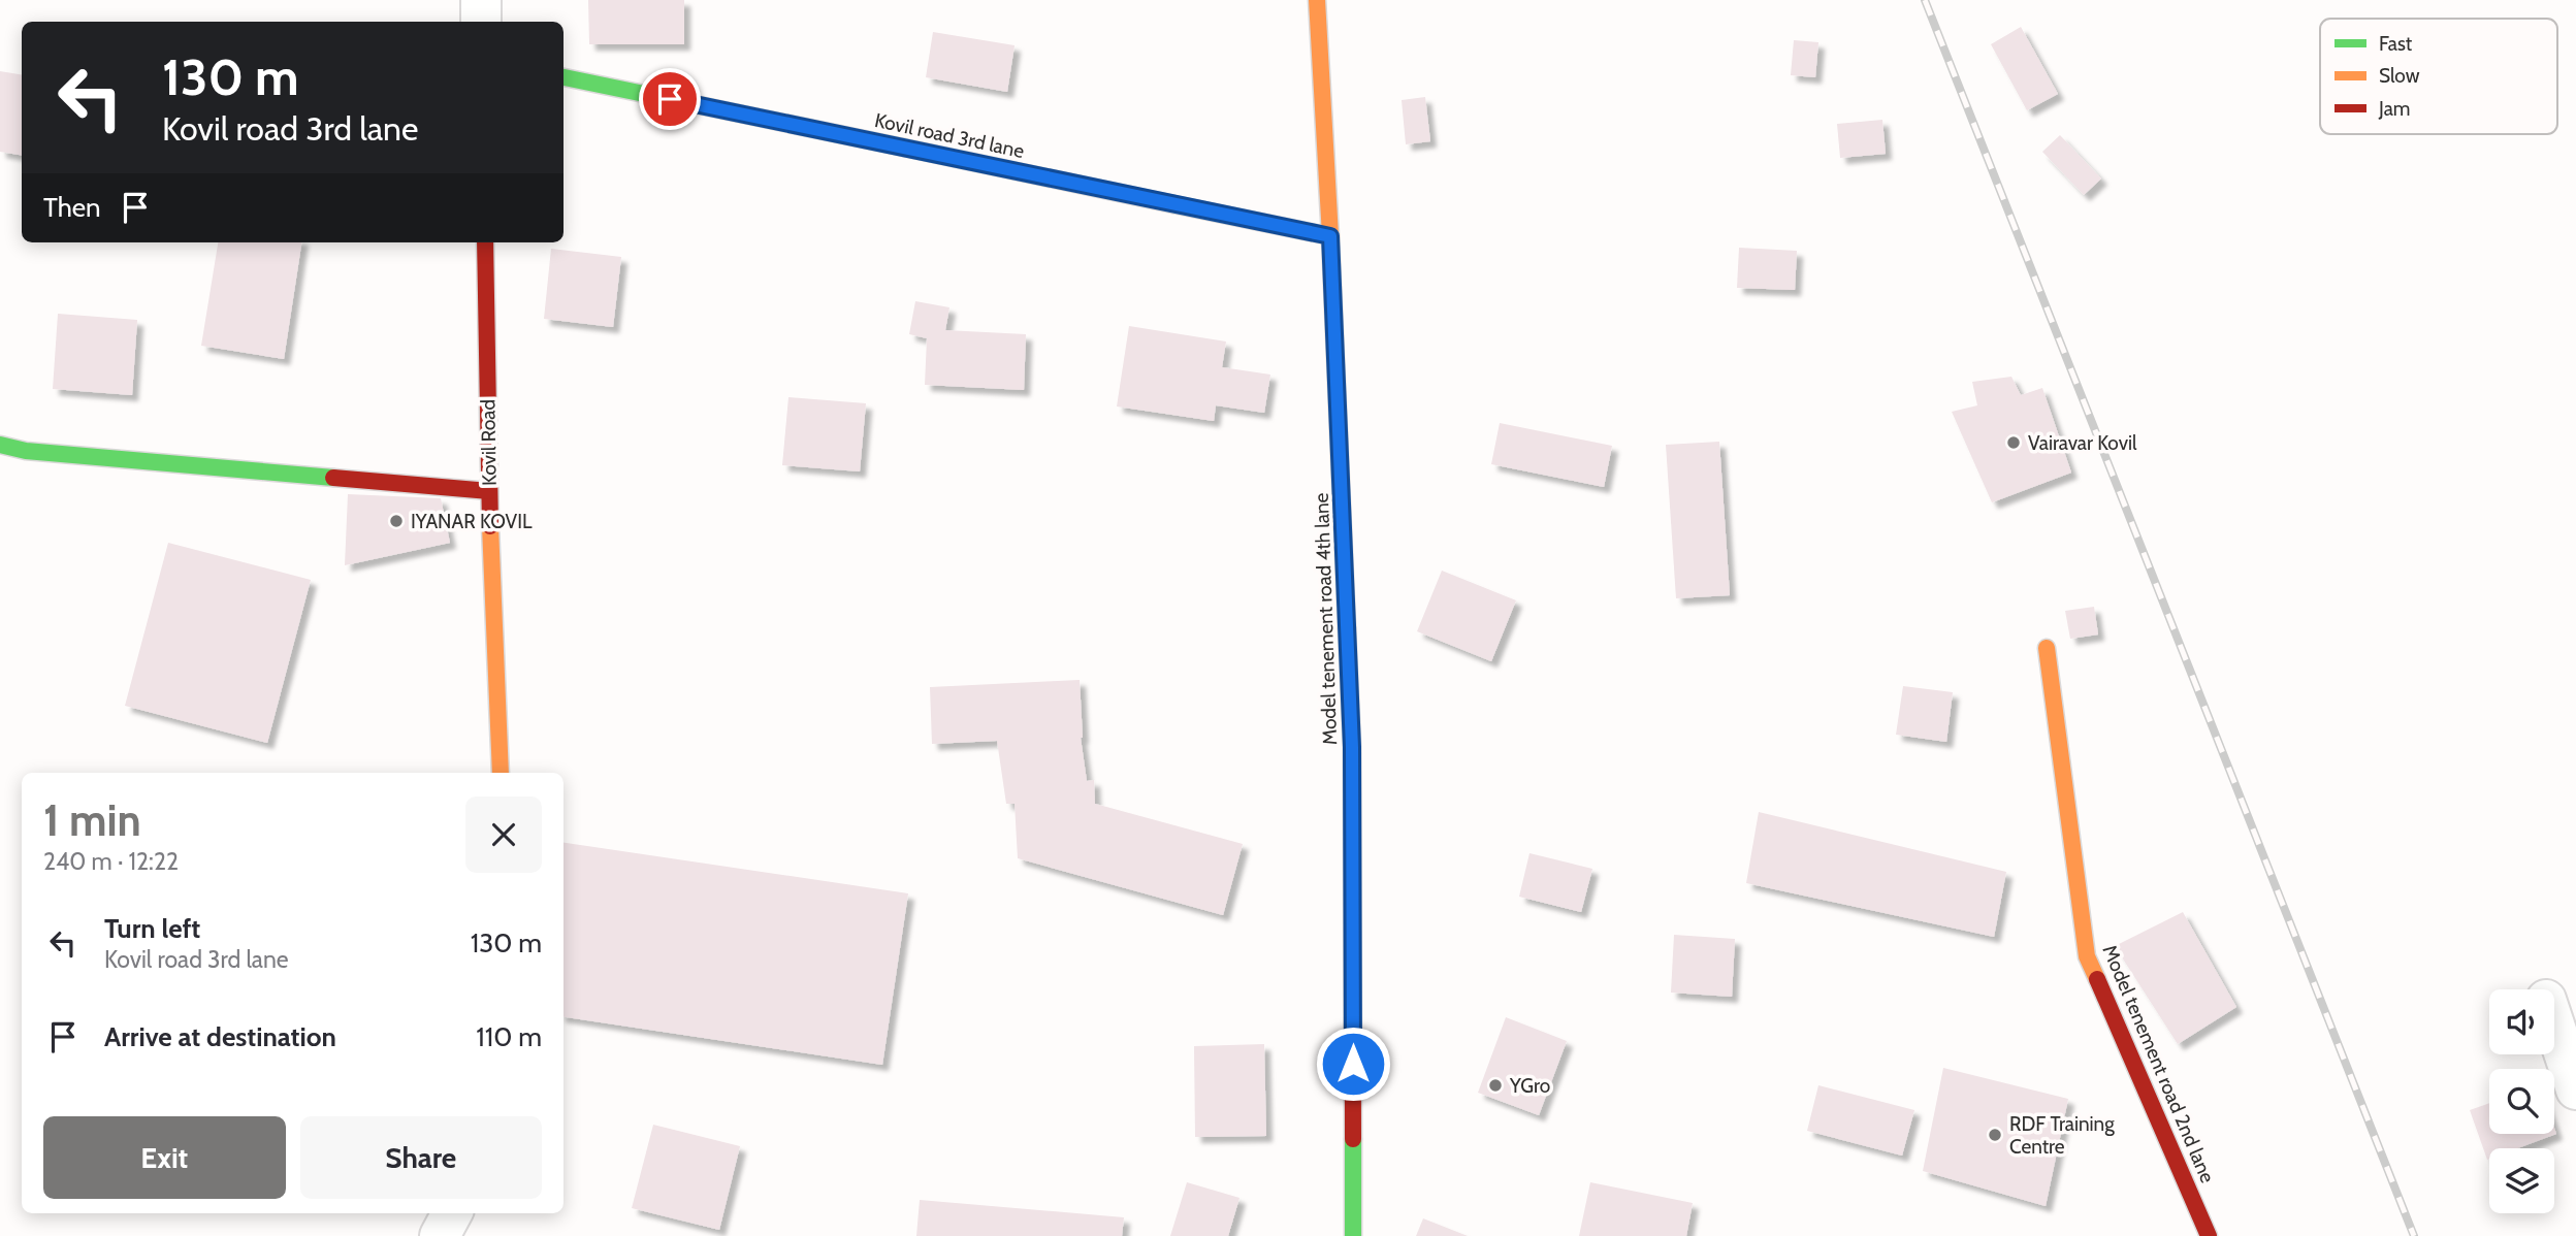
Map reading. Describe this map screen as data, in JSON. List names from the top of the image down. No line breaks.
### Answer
{"streets":{"street":["Kovil road 3rd lane","Kovil Road","Model tenement road 4th lane","Model tenement road 2nd lane"]},"crossings":[["Kovil road 3rd lane","Model tenement road 4th lane"]],"places":["Vairavar Kovil","IYANAR KOVIL","YGro","RDF Training Centre"],"legend":["Fast","Slow","Jam"],"page":{"turn":["130 m","Kovil road 3rd lane"],"then":"Then","heading":["1 min","240 m · 12:22"],"list":[{"name":"Turn left","note":"Kovil road 3rd lane","value":"130 m"},{"name":"Arrive at destination","value":"110 m"}],"buttons":["Exit","Share"]}}
